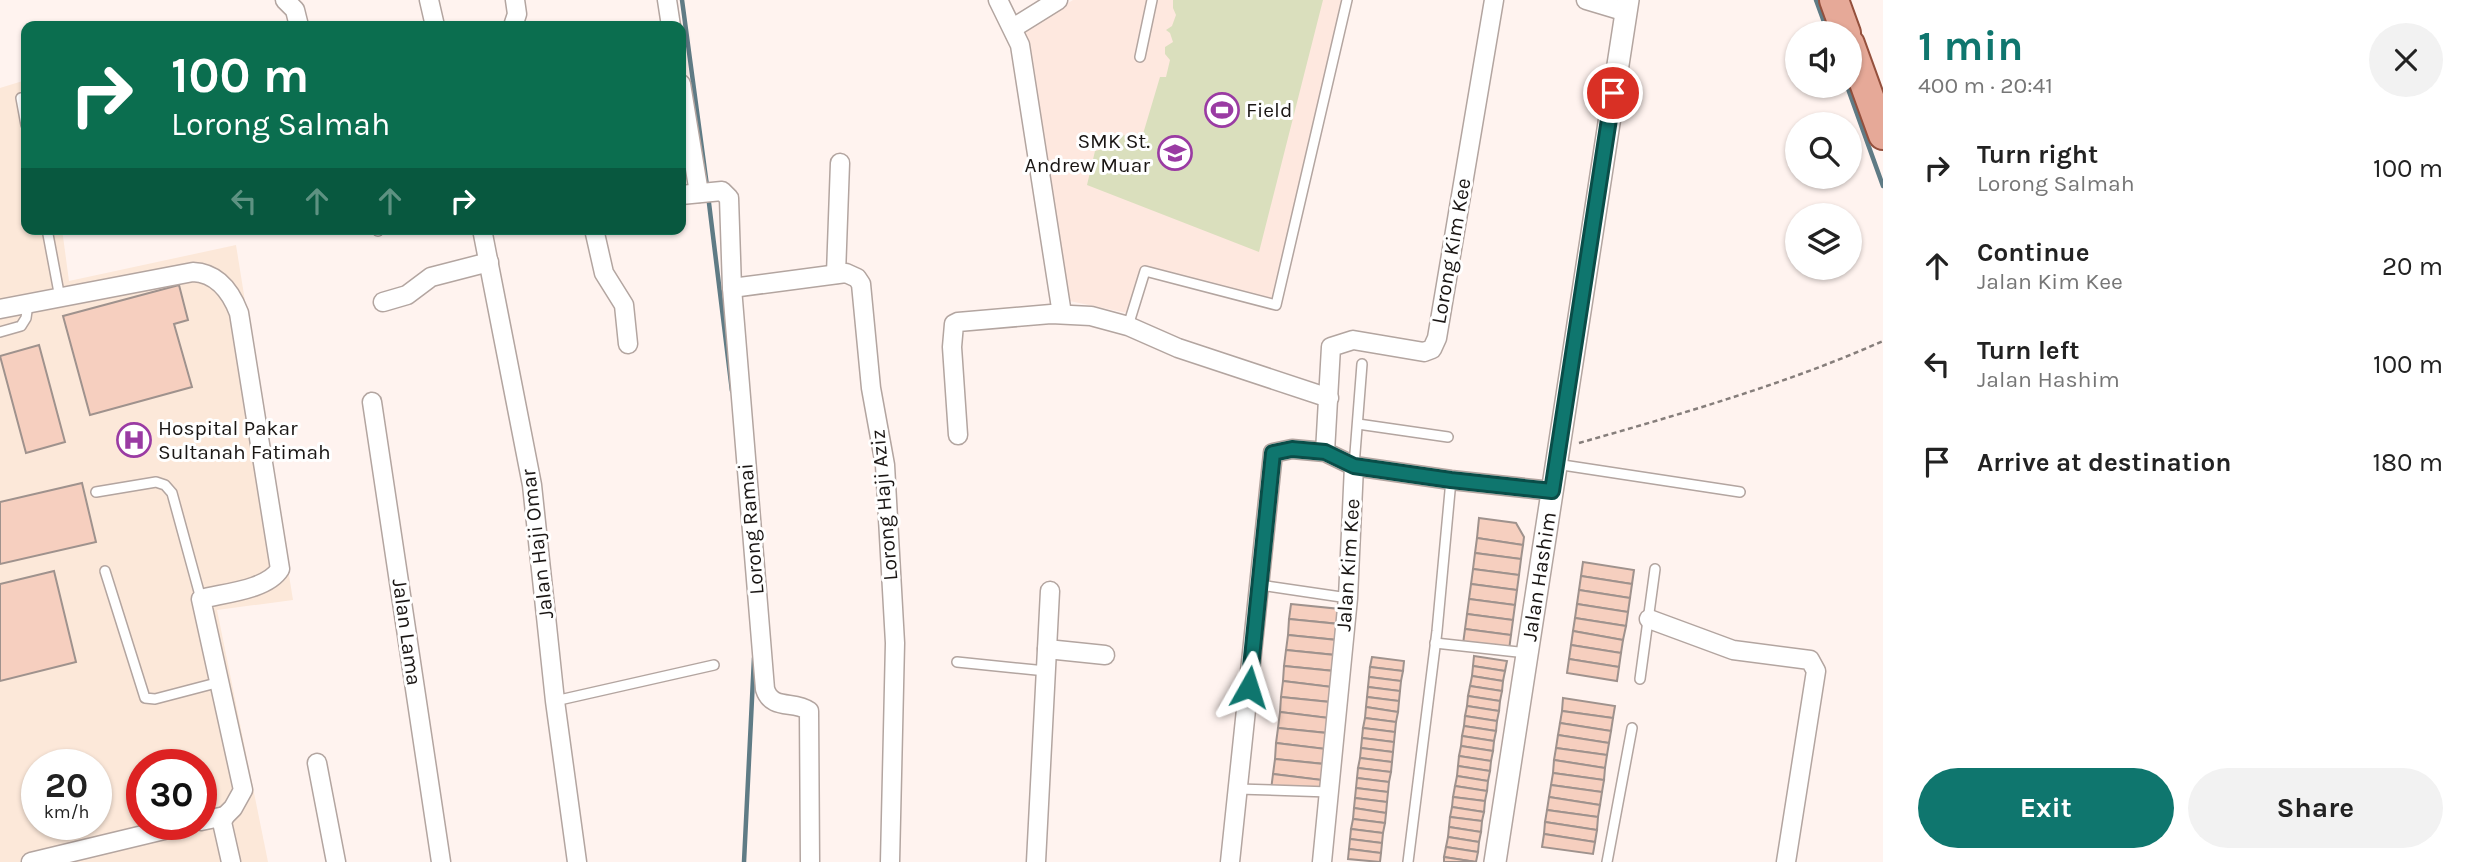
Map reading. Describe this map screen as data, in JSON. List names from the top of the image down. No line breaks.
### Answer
{"streets":{"street":["Lorong Kim Kee","Lorong Haji Aziz","Lorong Ramai","Jalan Haji Omar","Jalan Kim Kee","Jalan Hashim","Jalan Lama"]},"places":{"sports":["Field"],"school or university":["SMK St. Andrew Muar"],"hospital":["Hospital Pakar Sultanah Fatimah"]},"page":{"heading":["1 min","400 m · 20:41"],"turn":["100 m","Lorong Salmah"],"list":[{"name":"Turn right","note":"Lorong Salmah","value":"100 m"},{"name":"Continue","note":"Jalan Kim Kee","value":"20 m"},{"name":"Turn left","note":"Jalan Hashim","value":"100 m"},{"name":"Arrive at destination","value":"180 m"}],"speed":"20 km/h","limit":"30","buttons":["Exit","Share"]}}
